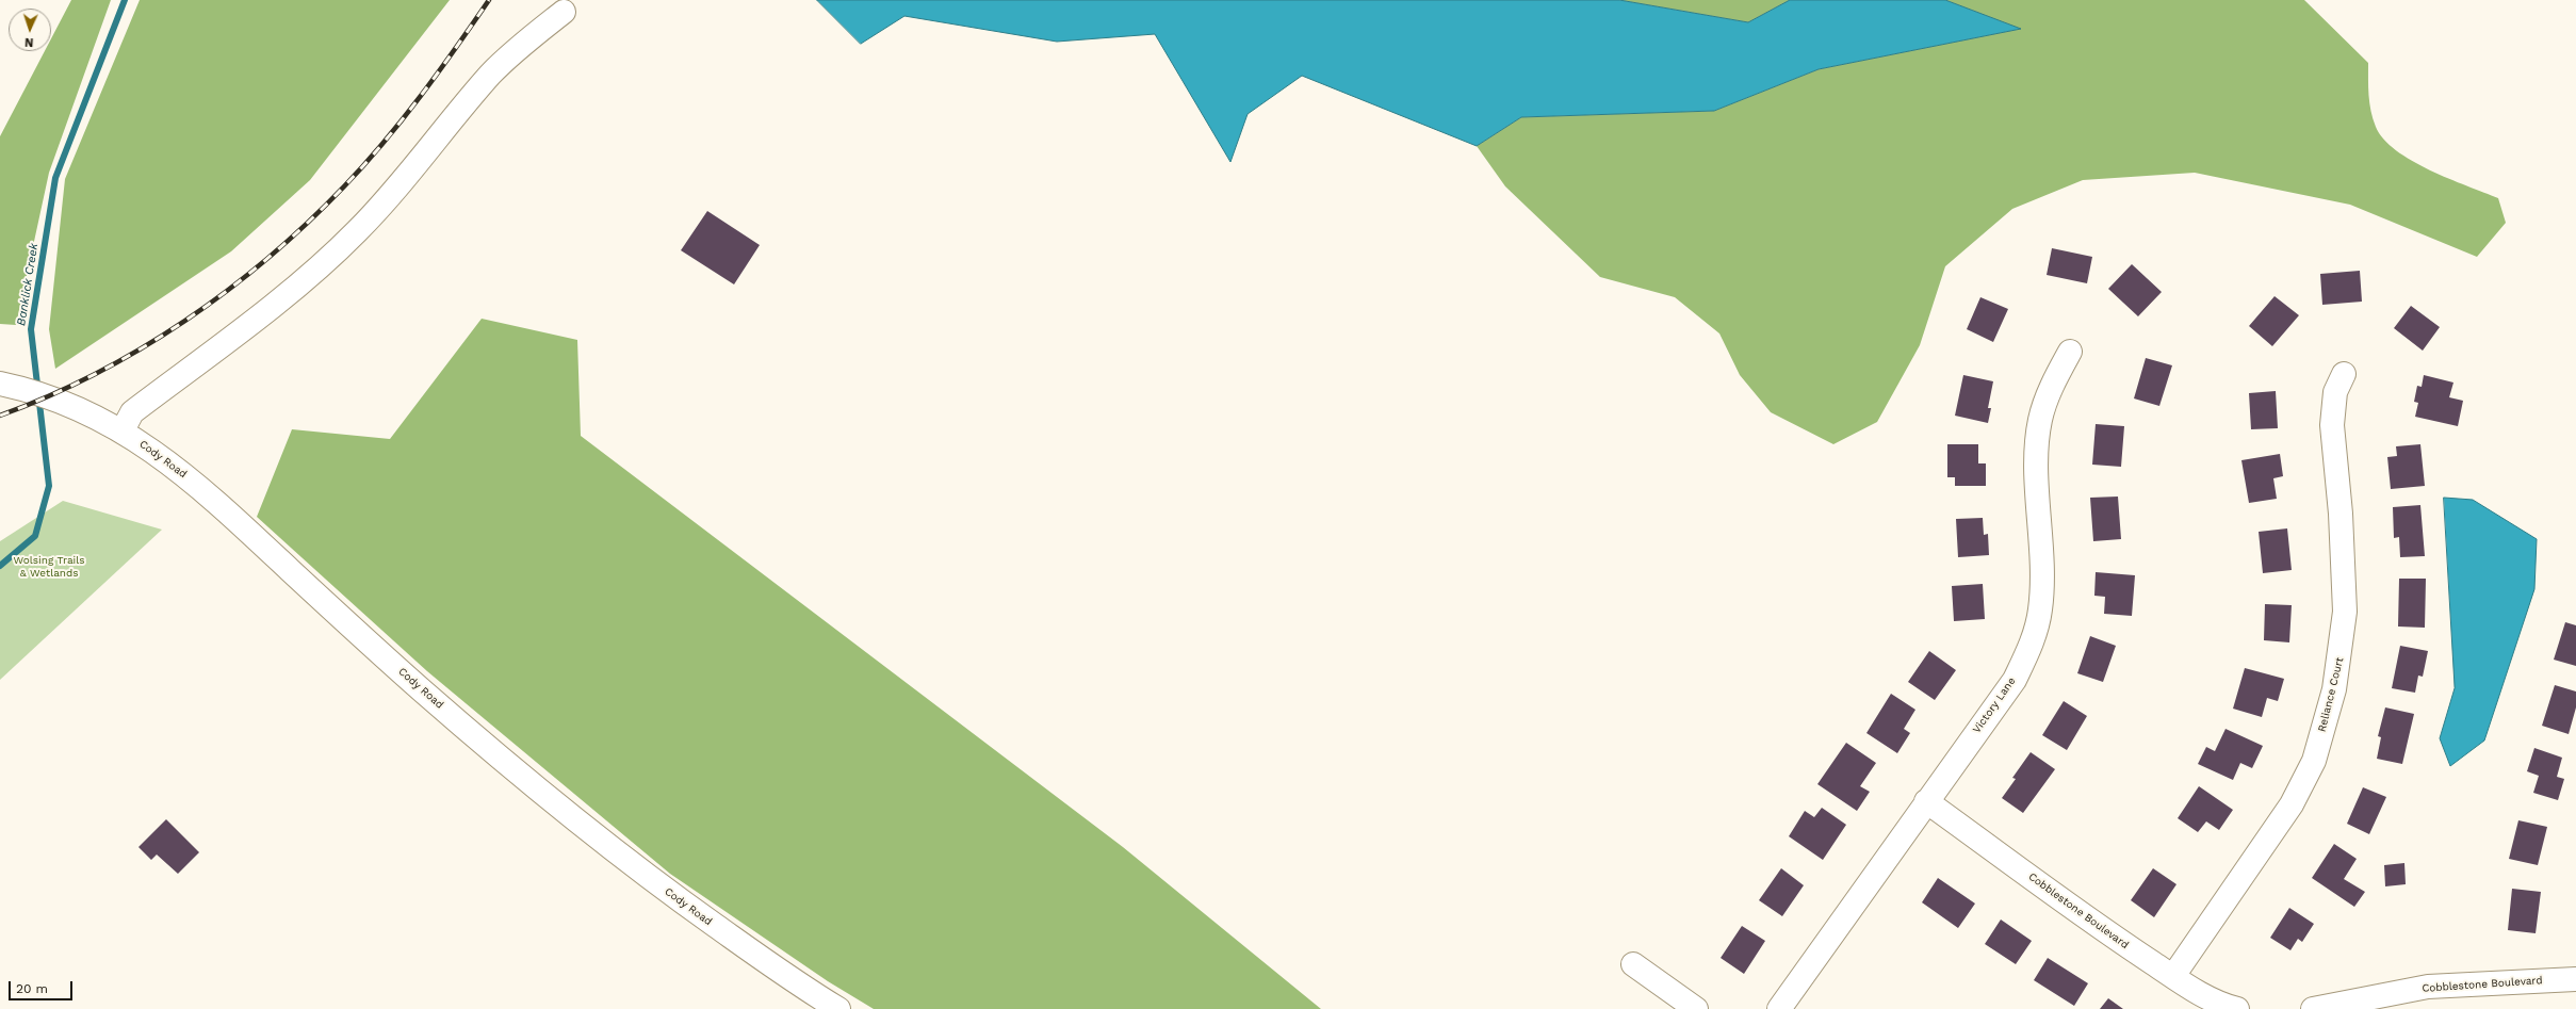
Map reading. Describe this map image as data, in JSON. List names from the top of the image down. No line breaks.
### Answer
{"streets":{"street":["Cody Road","Reliance Court","Victory Lane","Cobblestone Boulevard"]},"crossings":[["Reliance Court","Cobblestone Boulevard"],["Victory Lane","Cobblestone Boulevard"]],"water":["Banklick Creek"],"parks":["Wolsing Trails & Wetlands"],"scale_bar":"20 m","north":"bottom"}
